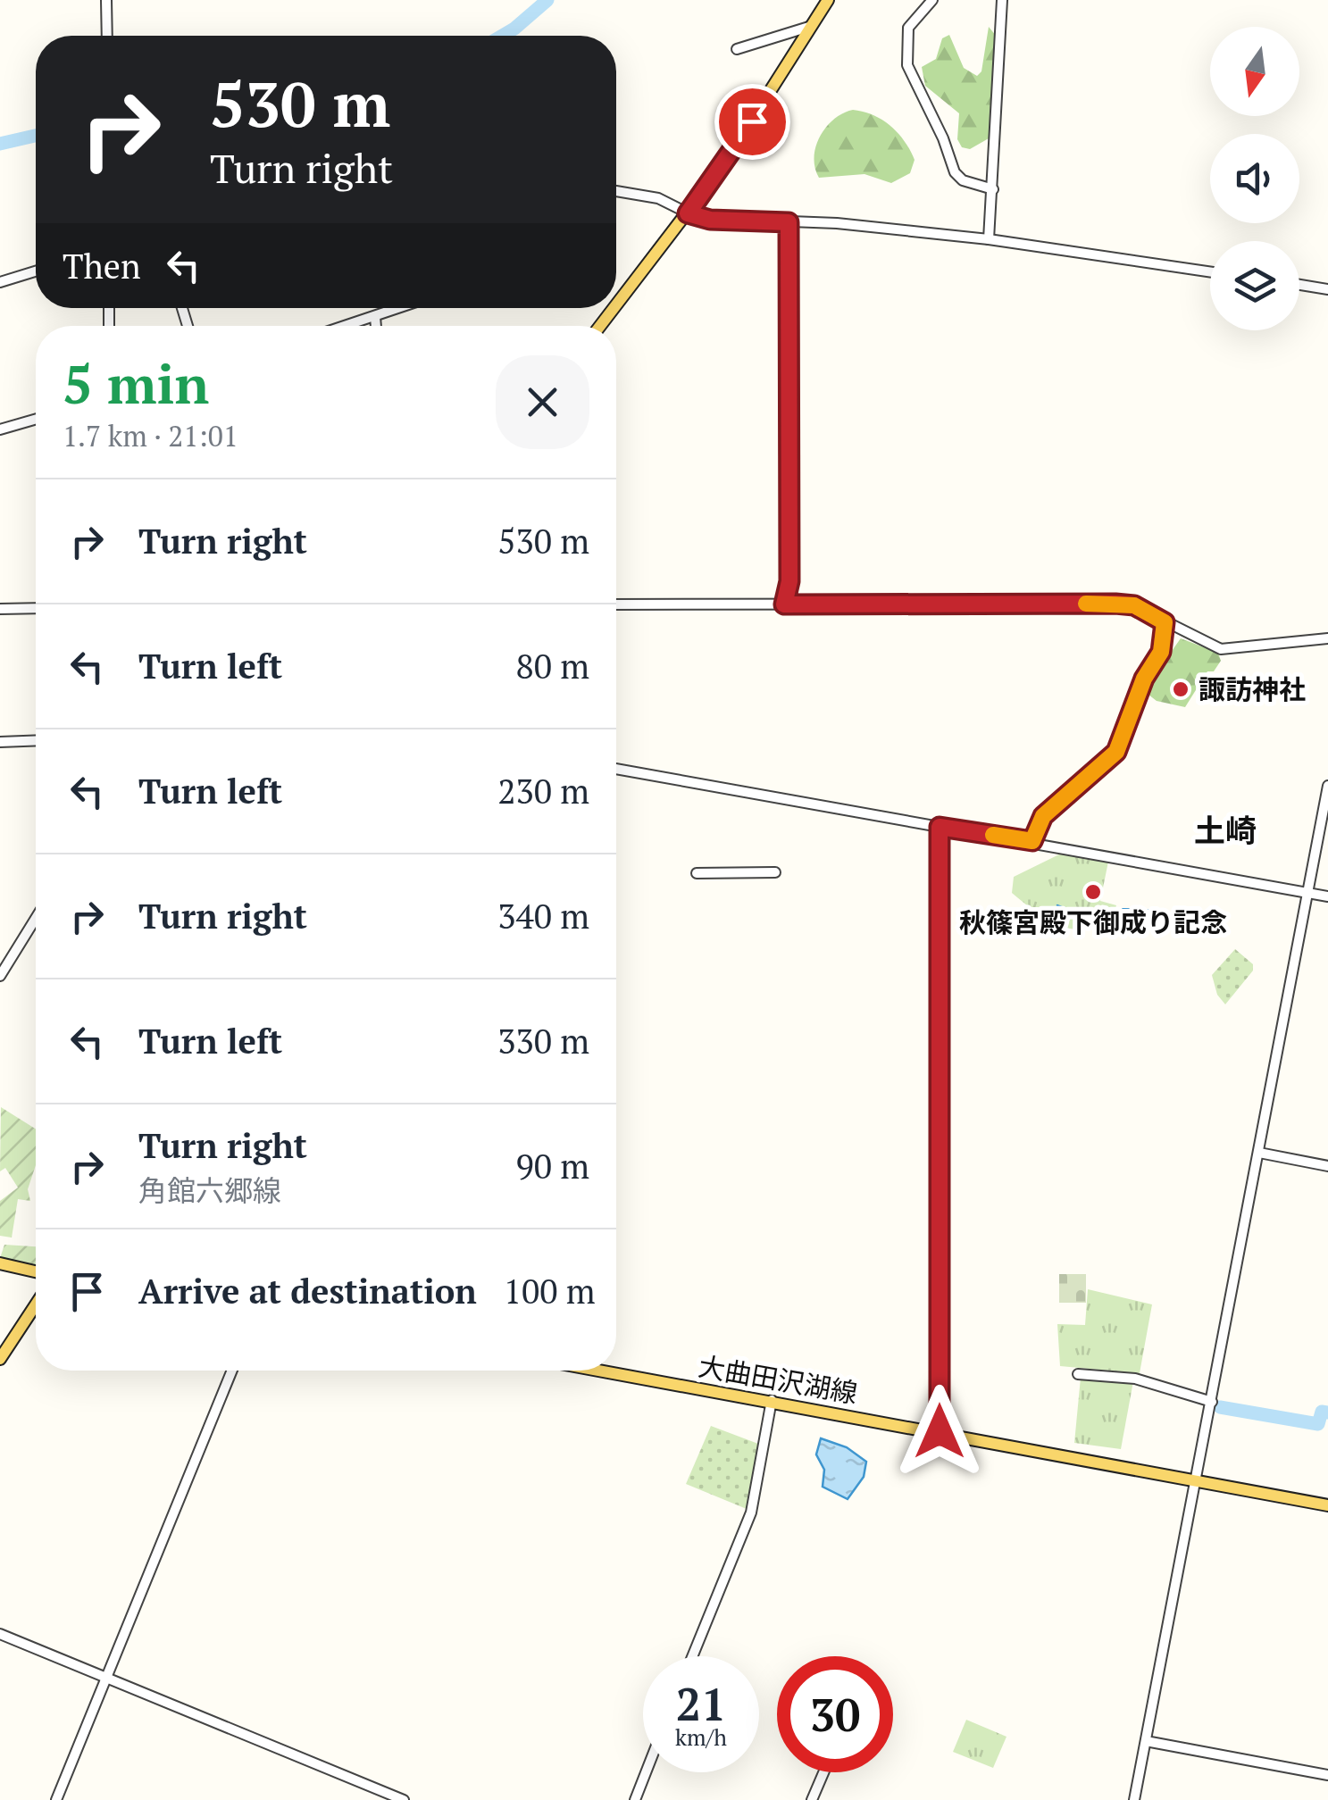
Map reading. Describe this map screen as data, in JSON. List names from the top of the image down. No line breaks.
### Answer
{"streets":{"main road":["大曲田沢湖線"]},"districts":["土崎"],"places":["諏訪神社","秋篠宮殿下御成り記念"],"north":"bottom","page":{"turn":["530 m","Turn right"],"then":"Then","heading":["5 min","1.7 km · 21:01"],"list":[{"name":"Turn right","value":"530 m"},{"name":"Turn left","value":"80 m"},{"name":"Turn left","value":"230 m"},{"name":"Turn right","value":"340 m"},{"name":"Turn left","value":"330 m"},{"name":"Turn right","note":"角館六郷線","value":"90 m"},{"name":"Arrive at destination","value":"100 m"}],"speed":"21 km/h","limit":"30"}}
